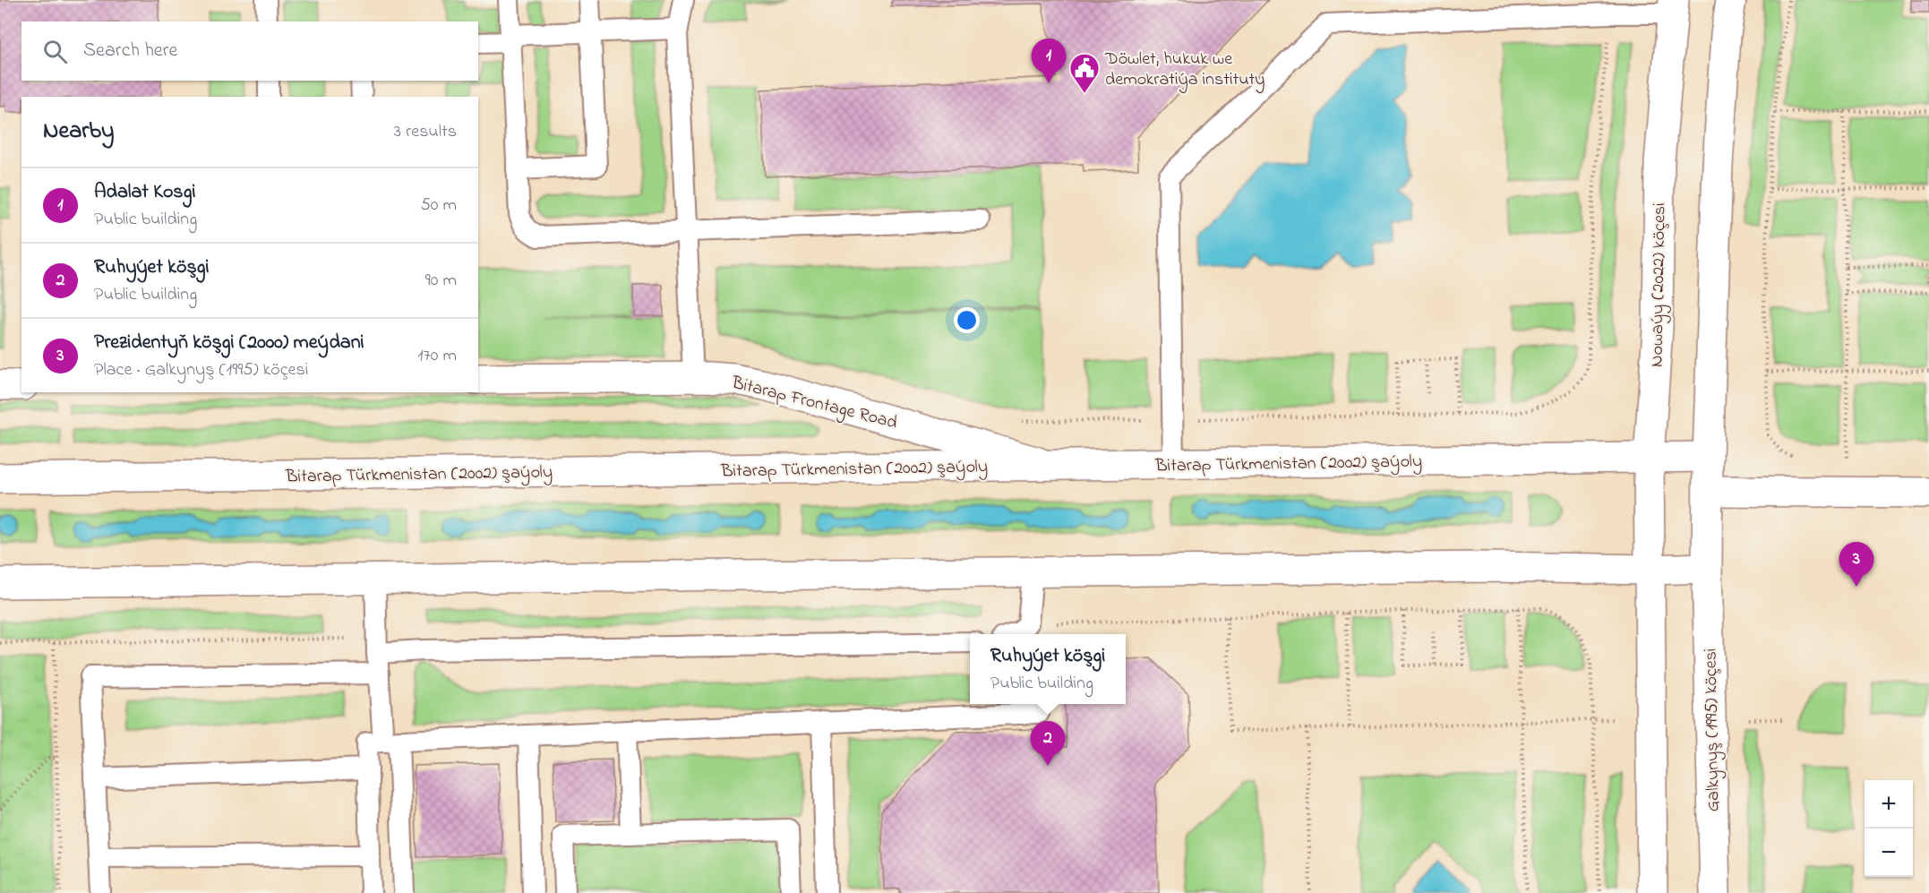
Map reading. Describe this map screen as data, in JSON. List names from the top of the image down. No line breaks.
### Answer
{"streets":{"main road":["Nowaýy (2022) köçesi","Bitarap Frontage Road","Bitarap Türkmenistan (2002) şaýoly","Galkynyş (1995) köçesi"]},"crossings":[["Nowaýy (2022) köçesi","Bitarap Türkmenistan (2002) şaýoly"],["Bitarap Frontage Road","Bitarap Türkmenistan (2002) şaýoly"]],"places":{"public building":["Döwlet, hukuk we demokratiýa instituty"]},"page":{"search":"Search here","pins":["1","3","2"],"heading":["Nearby","3 results"],"list":[{"mark":"1","name":"Adalat Kosgi","note":"Public building","value":"50 m"},{"mark":"2","name":"Ruhyýet köşgi","note":"Public building","value":"90 m"},{"mark":"3","name":"Prezidentyň köşgi (2000) meýdani","note":"Place · Galkynyş (1995) köçesi","value":"170 m"}],"popup":["Ruhyýet köşgi","Public building"],"map_buttons":["+","−"]}}
